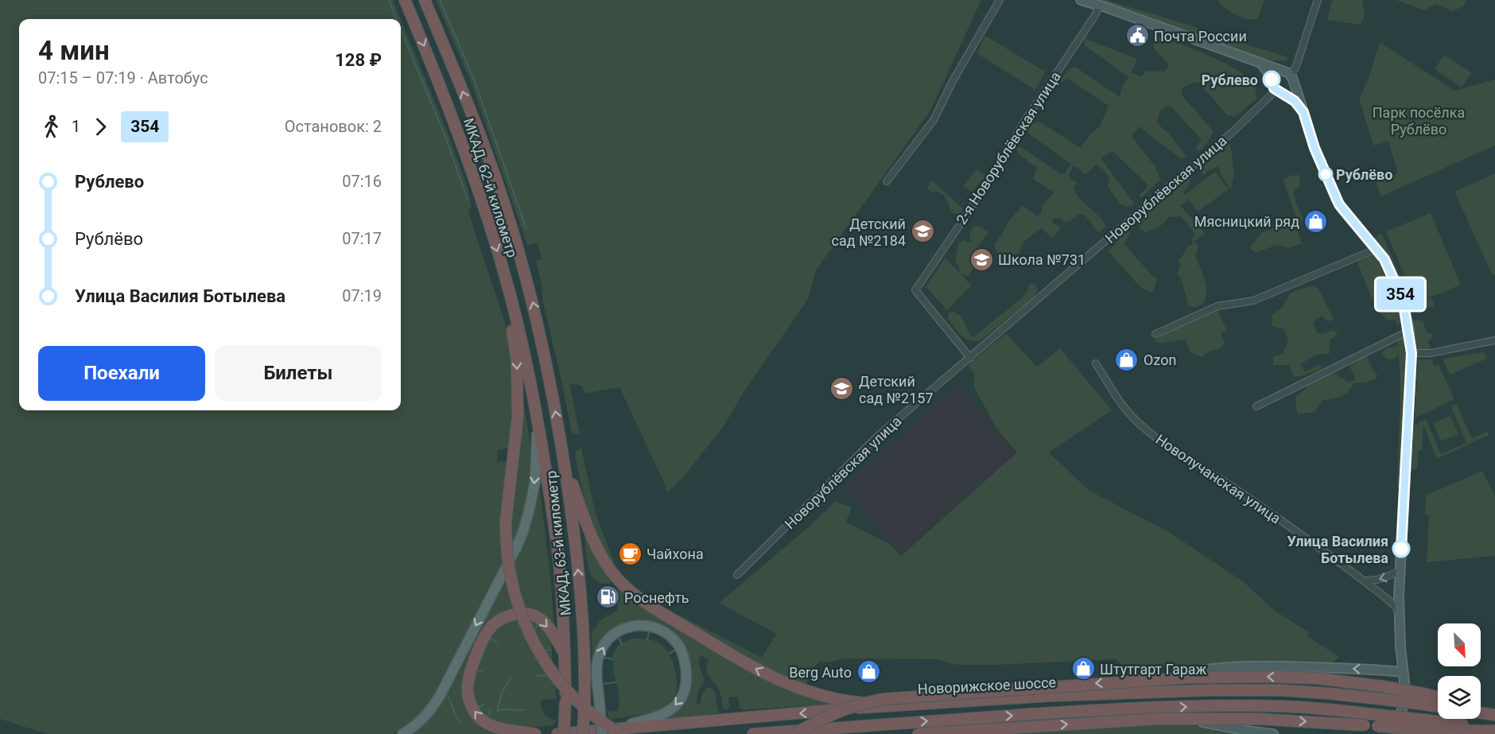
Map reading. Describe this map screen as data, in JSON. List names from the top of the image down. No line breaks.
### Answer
{"streets":{"highway":["МКАД, 62-й километр","МКАД, 63-й километр","Новорижское шоссе"],"street":["2-я Новорублёвская улица","Новорублёвская улица","Новолучанская улица"]},"crossings":[["2-я Новорублёвская улица","Новорублёвская улица"],["МКАД, 62-й километр","МКАД, 63-й километр"]],"parks":["Парк посёлка Рублёво"],"places":{"public building":["Почта России"],"other":["Рублево","Рублёво","Улица Василия Ботылева"],"shop":["Мясницкий ряд","Ozon","Штутгарт Гараж","Berg Auto"],"school or university":["Детский сад №2184","Школа №731","Детский сад №2157"],"cafe":["Чайхона"],"fuel station":["Роснефть"]},"lines":["bus line 354"],"north":"bottom right","page":{"on_map":"354","heading":["4 мин","07:15 – 07:19 · Автобус","128 ₽"],"legs":["1","354","Остановок: 2"],"list":[{"name":"Рублево","value":"07:16"},{"name":"Рублёво","value":"07:17"},{"name":"Улица Василия Ботылева","value":"07:19"}],"buttons":["Поехали","Билеты"]}}
